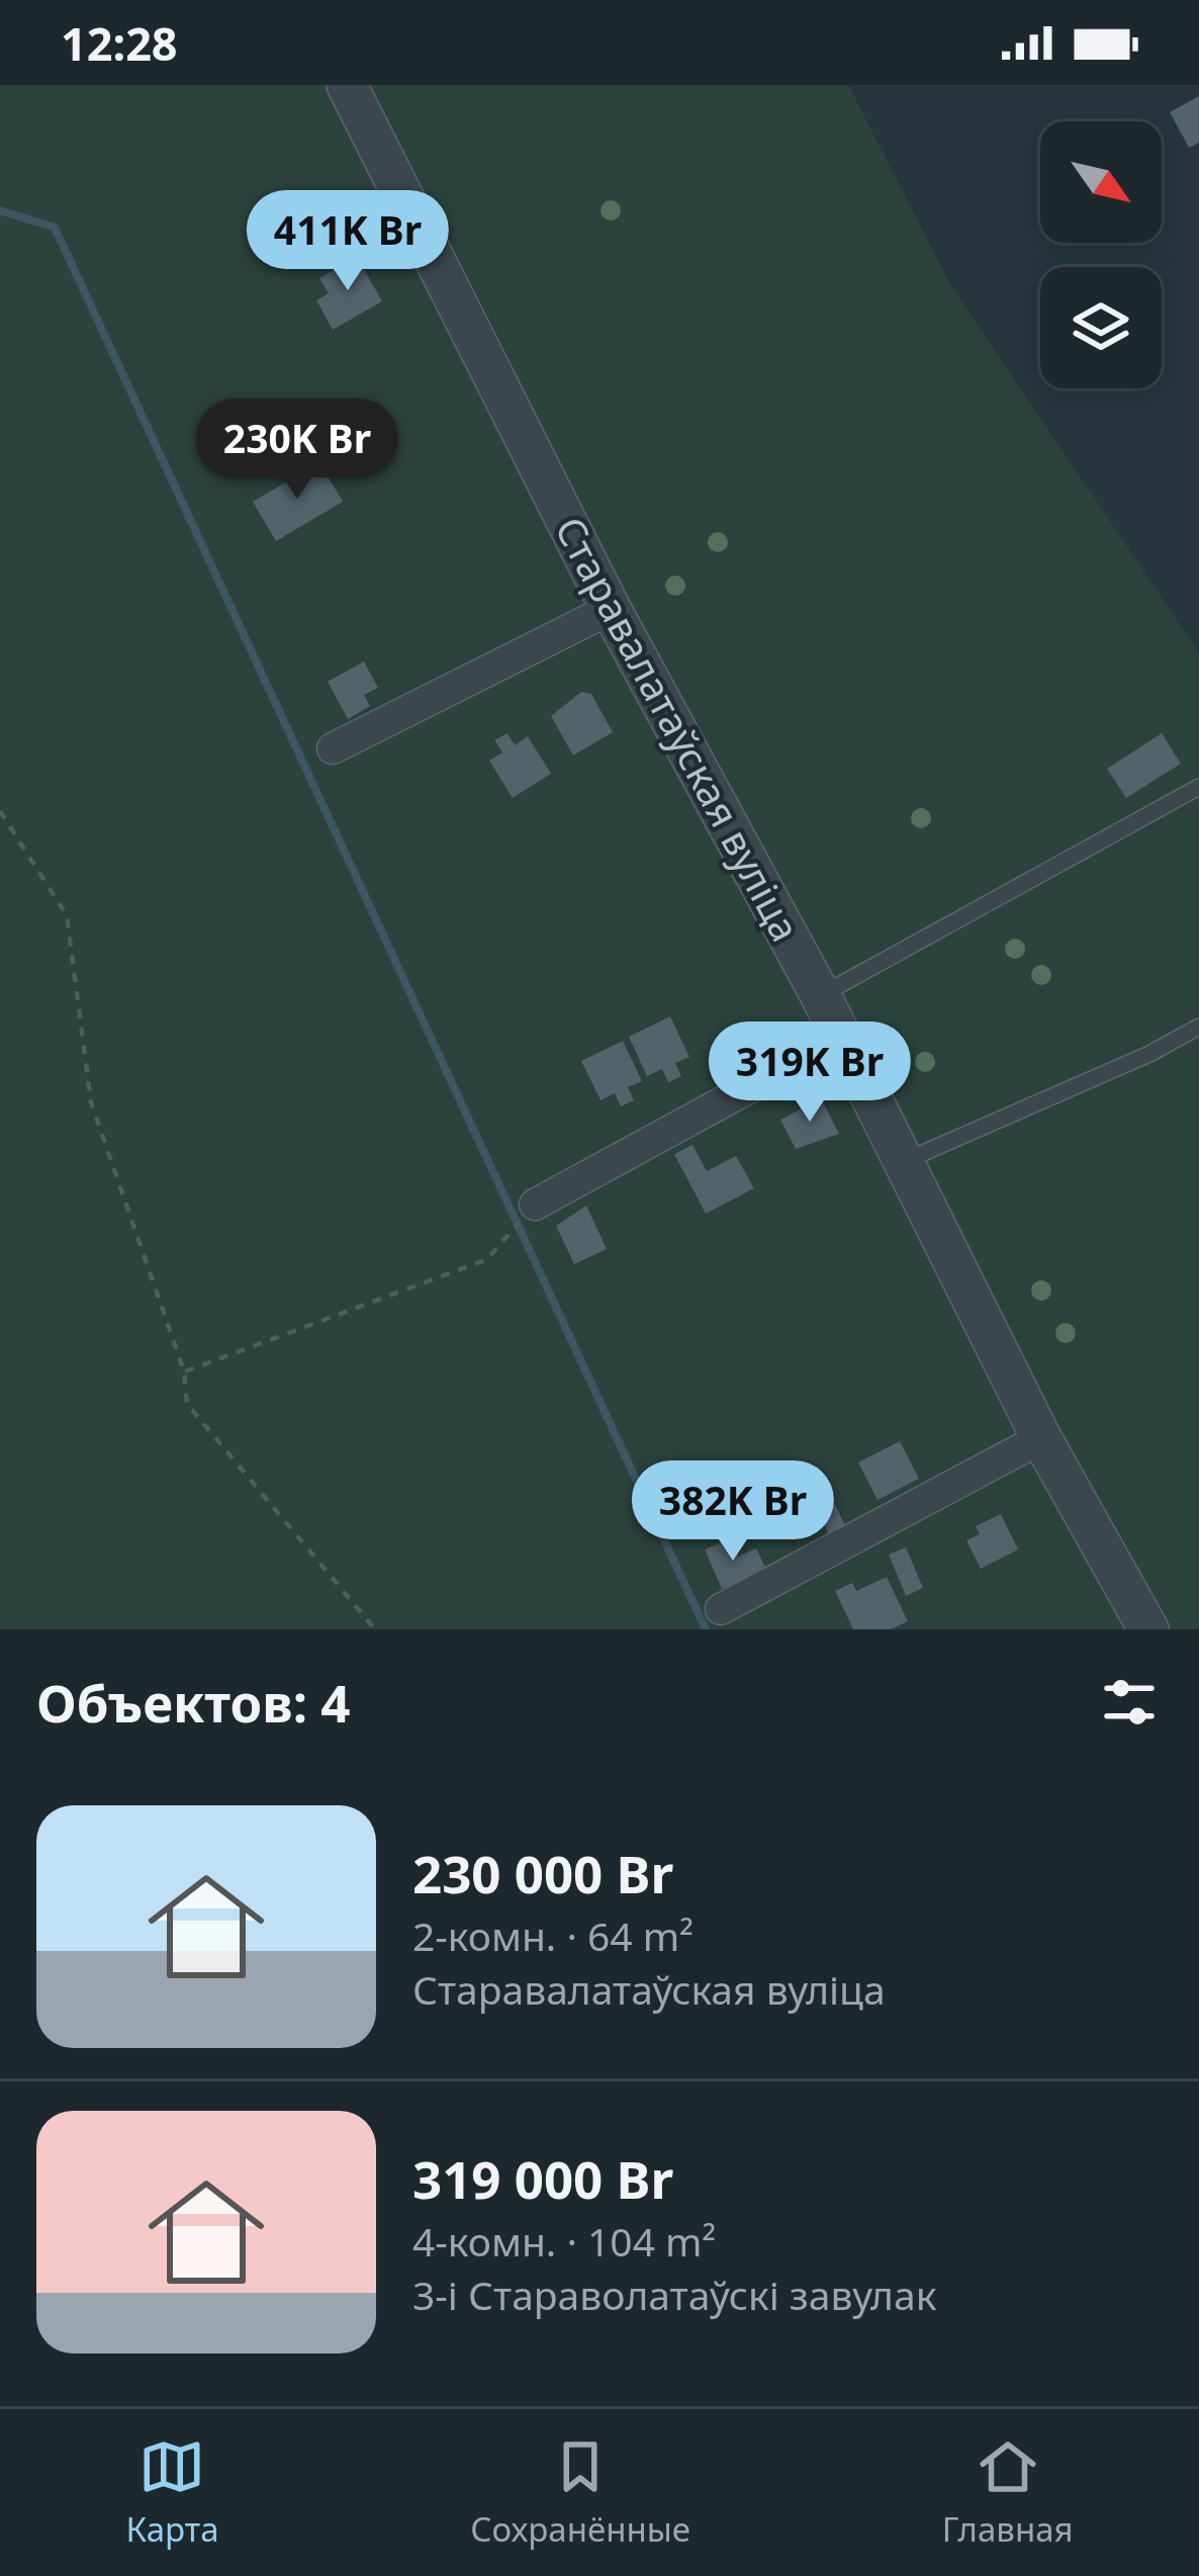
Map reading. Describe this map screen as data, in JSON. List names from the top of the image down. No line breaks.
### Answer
{"streets":{"street":["Старавалатаўская вуліца"]},"north":"bottom right","page":{"status":"12:28","price":["411K Br","230K Br","319K Br","382K Br"],"heading":"Объектов: 4","list":[{"name":"230 000 Br","note":"2-комн. · 64 m² · Старавалатаўская вуліца"},{"name":"319 000 Br","note":"4-комн. · 104 m² · 3-і Стараволатаўскі завулак"}],"tabs":["Карта","Сохранённые","Главная"]}}
